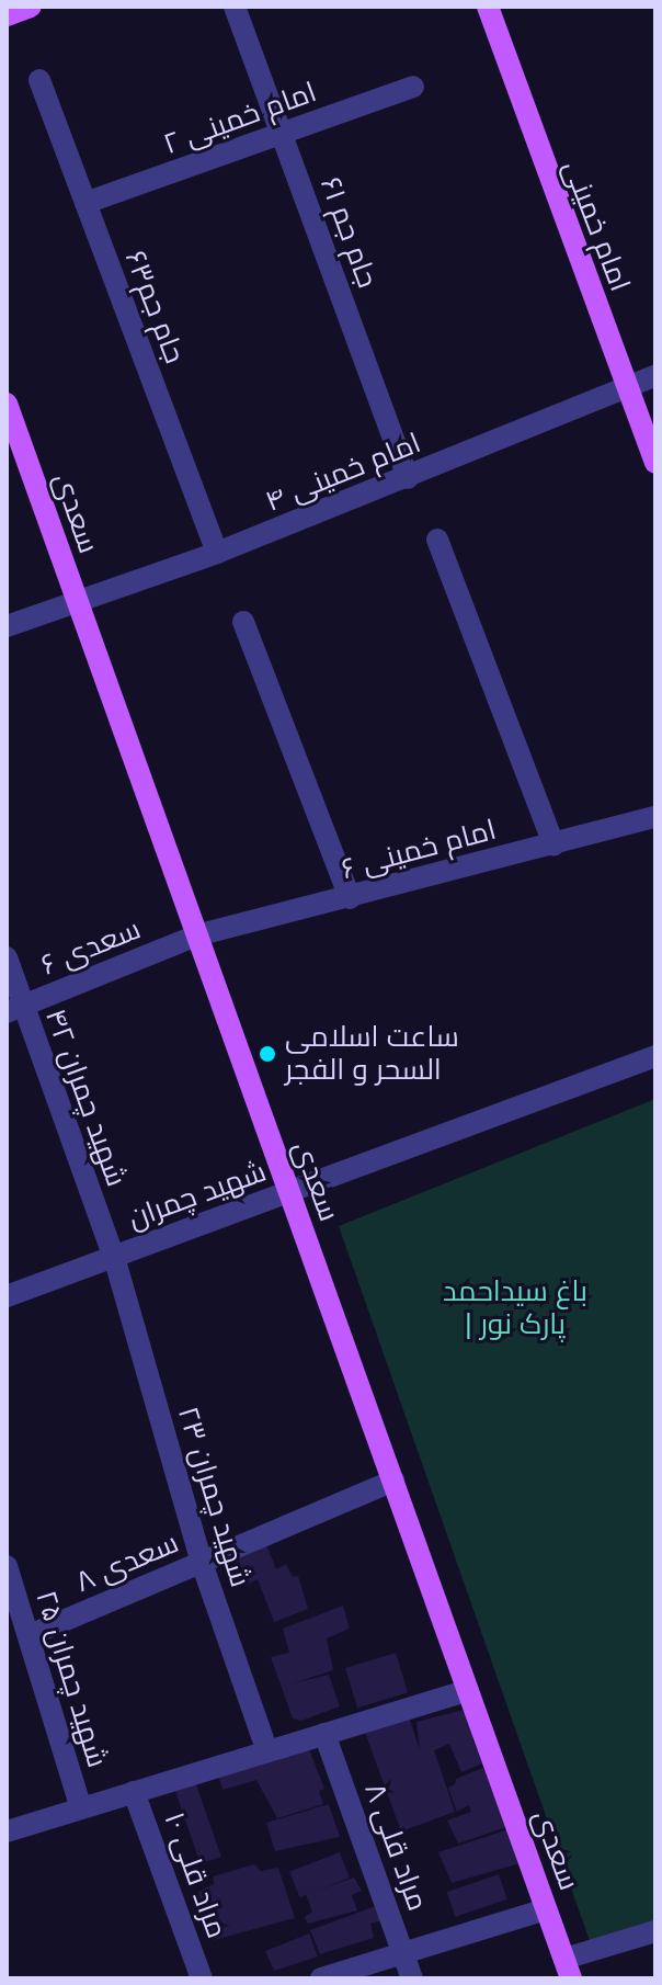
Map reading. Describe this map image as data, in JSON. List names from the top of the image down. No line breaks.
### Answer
{"streets":{"main road":["امام خمینی","سعدی"],"street":["امام خمینی ۲","جام جم ۶۱","جام جم۶۳","امام خمینی ۴","امام خمینی ۶","سعدی ۶","شهید چمران ۴۲","شهید چمران","شهید چمران ۲۳","سعدی ۸","شهید چمران ۲۵","مراد قلی ۸","مراد قلی ۱۰"]},"crossings":[["امام خمینی ۲","جام جم ۶۱"],["امام خمینی ۲","جام جم۶۳"],["امام خمینی","امام خمینی ۴"],["جام جم ۶۱","امام خمینی ۴"],["جام جم۶۳","امام خمینی ۴"],["امام خمینی ۴","سعدی"],["سعدی","امام خمینی ۶"],["سعدی","سعدی ۶"],["سعدی","شهید چمران"],["سعدی","سعدی ۸"],["امام خمینی ۶","سعدی ۶"],["سعدی ۶","شهید چمران ۴۲"],["شهید چمران ۴۲","شهید چمران"],["شهید چمران ۴۲","شهید چمران ۲۳"],["شهید چمران","شهید چمران ۲۳"],["شهید چمران ۲۳","سعدی ۸"],["سعدی ۸","شهید چمران ۲۵"]],"parks":["باغ سیداحمد | پارک نور"],"places":["ساعت اسلامی السحر و الفجر"]}
